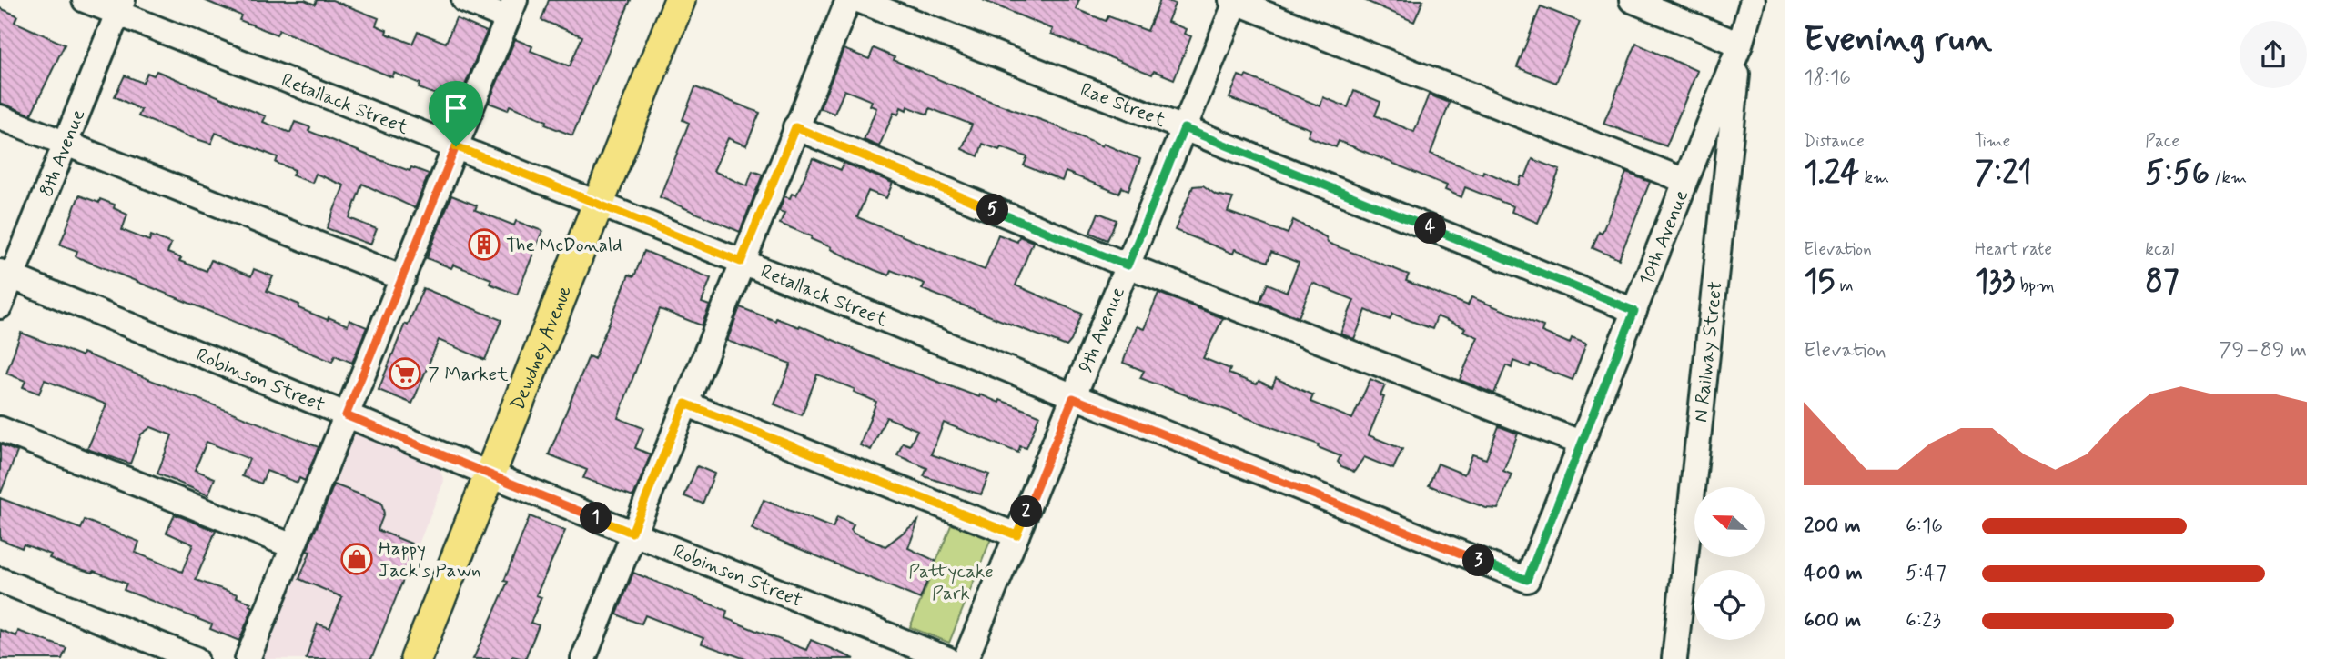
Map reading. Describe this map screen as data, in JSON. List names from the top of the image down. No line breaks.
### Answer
{"streets":{"main road":["Dewdney Avenue"],"street":["Retallack Street","Rae Street","8th Avenue","10th Avenue","9th Avenue","N Railway Street","Robinson Street"]},"crossings":[["Retallack Street","8th Avenue"],["Retallack Street","10th Avenue"],["Retallack Street","9th Avenue"],["Retallack Street","Dewdney Avenue"],["Rae Street","10th Avenue"],["Rae Street","9th Avenue"],["8th Avenue","Robinson Street"],["10th Avenue","N Railway Street"],["Dewdney Avenue","Robinson Street"]],"parks":["Pattycake Park"],"places":{"building":["The McDonald"],"supermarket":["7 Market"],"shop":["Happy Jack's Pawn"]},"north":"left","page":{"heading":["Evening run","18:16"],"stats":[["Distance","1.24 km"],["Time","7:21"],["Pace","5:56 /km"],["Elevation","15 m"],["Heart rate","133 bpm"],["kcal","87"]],"pins":["5","4","2","1","3"],"chart":["Elevation","79–89 m"],"list":[{"name":"200 m","note":"6:16"},{"name":"400 m","note":"5:47"},{"name":"600 m","note":"6:23"}]}}
